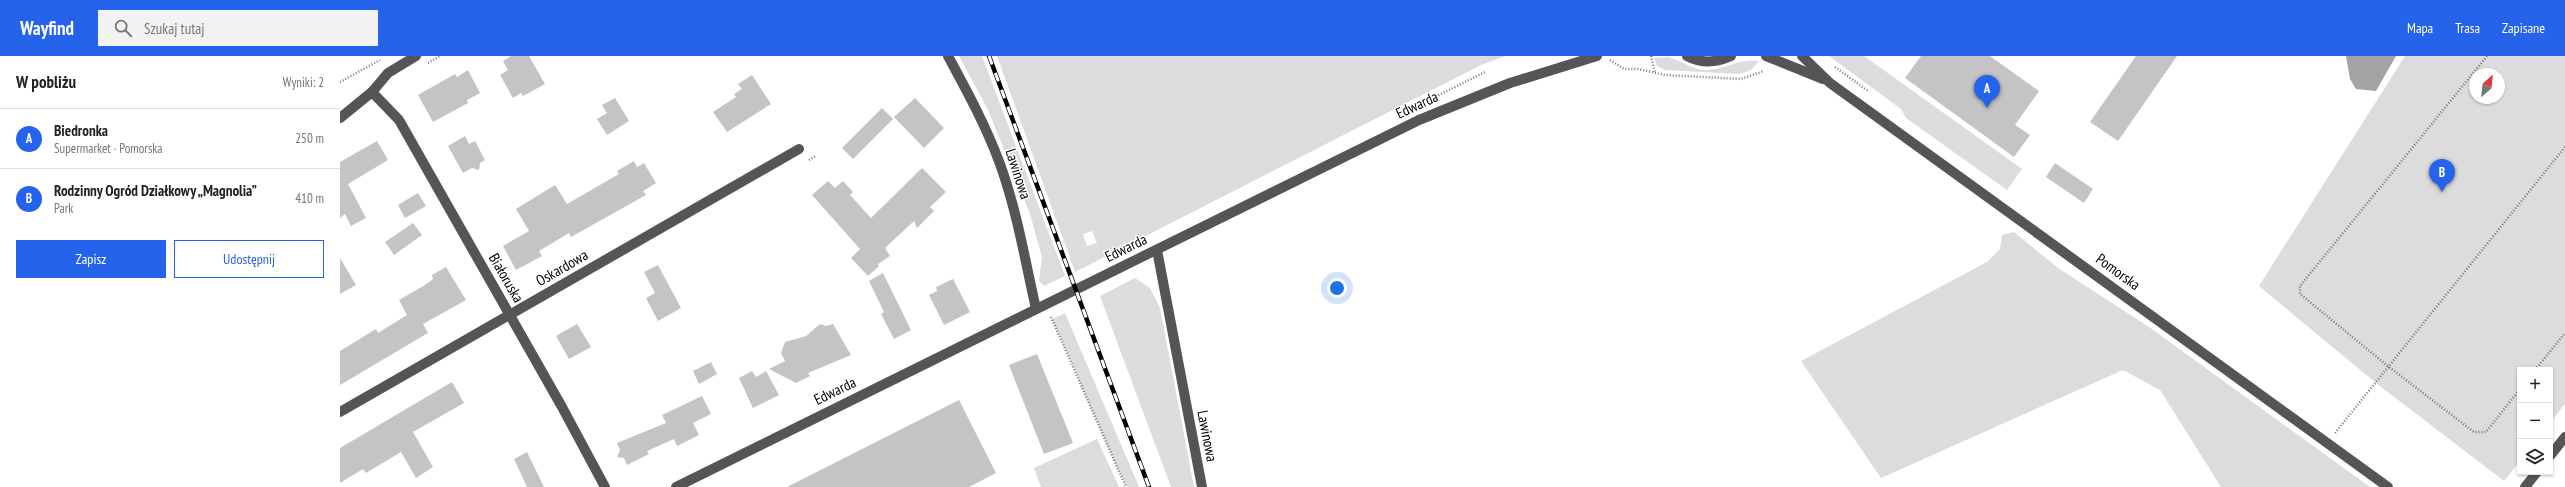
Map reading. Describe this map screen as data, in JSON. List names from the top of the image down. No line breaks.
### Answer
{"streets":{"street":["Edwarda","Lawinowa","Oskardowa","Pomorska","Białoruska"]},"crossings":[["Edwarda","Lawinowa"],["Oskardowa","Białoruska"]],"north":"top right","page":{"header":"Wayfind","search":"Szukaj tutaj","nav":["Mapa","Trasa","Zapisane"],"heading":["W pobliżu","Wyniki: 2"],"pins":["A","B"],"list":[{"mark":"A","name":"Biedronka","note":"Supermarket · Pomorska","value":"250 m"},{"mark":"B","name":"Rodzinny Ogród Działkowy „Magnolia”","note":"Park","value":"410 m"}],"buttons":["Zapisz","Udostępnij"],"map_buttons":["+","−"]}}
